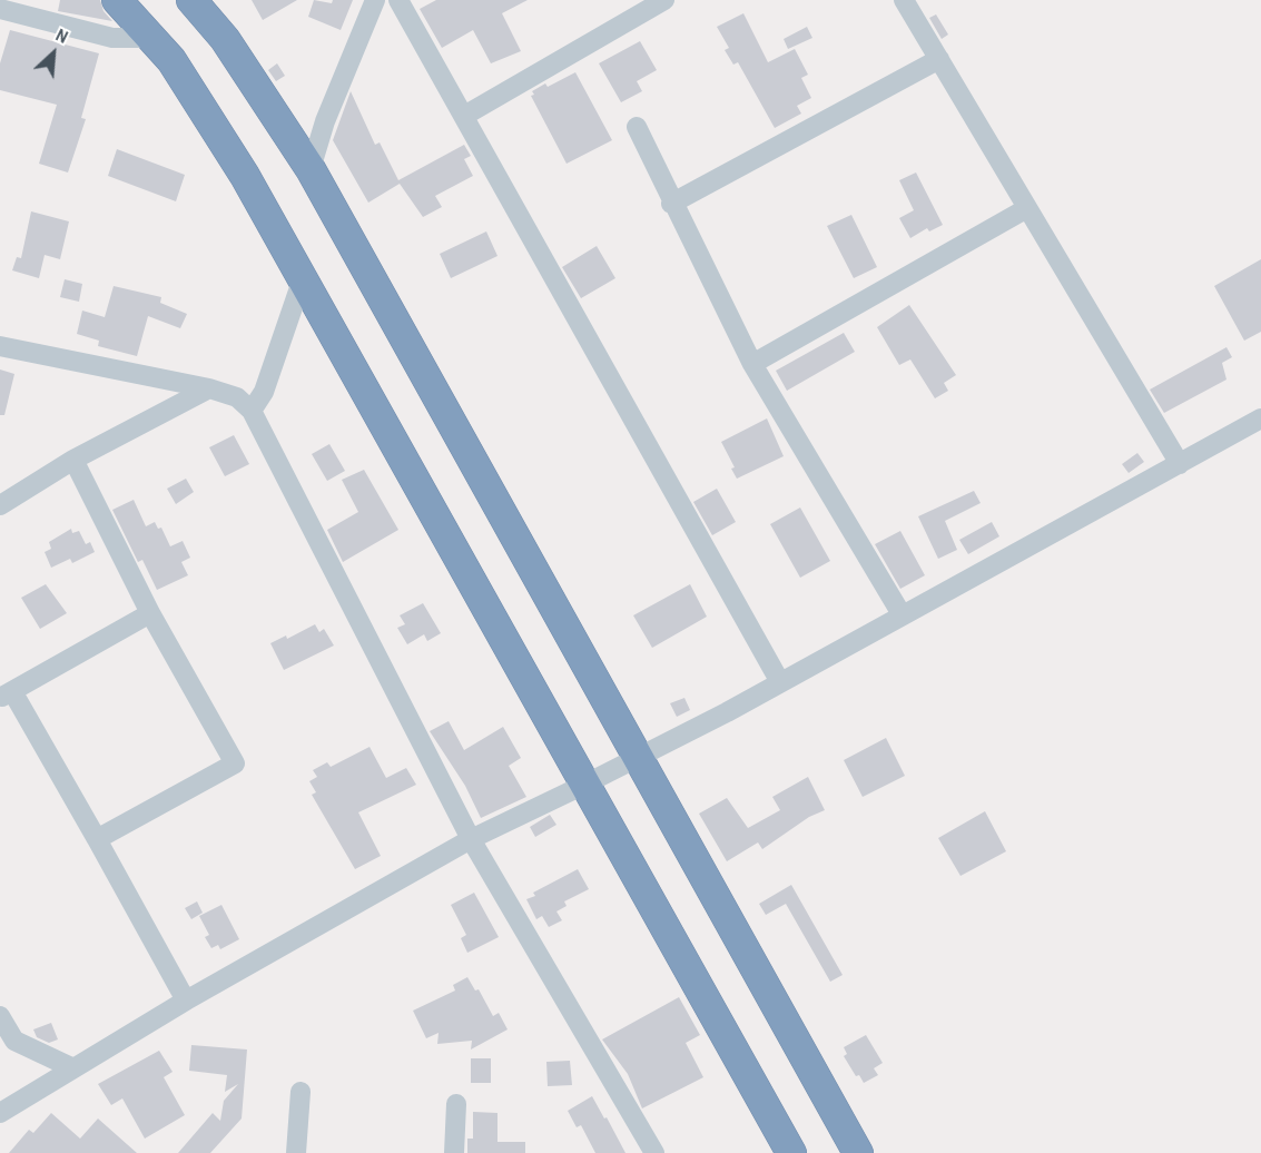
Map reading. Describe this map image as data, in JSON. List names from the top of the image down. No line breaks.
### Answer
{"north":"top right"}
